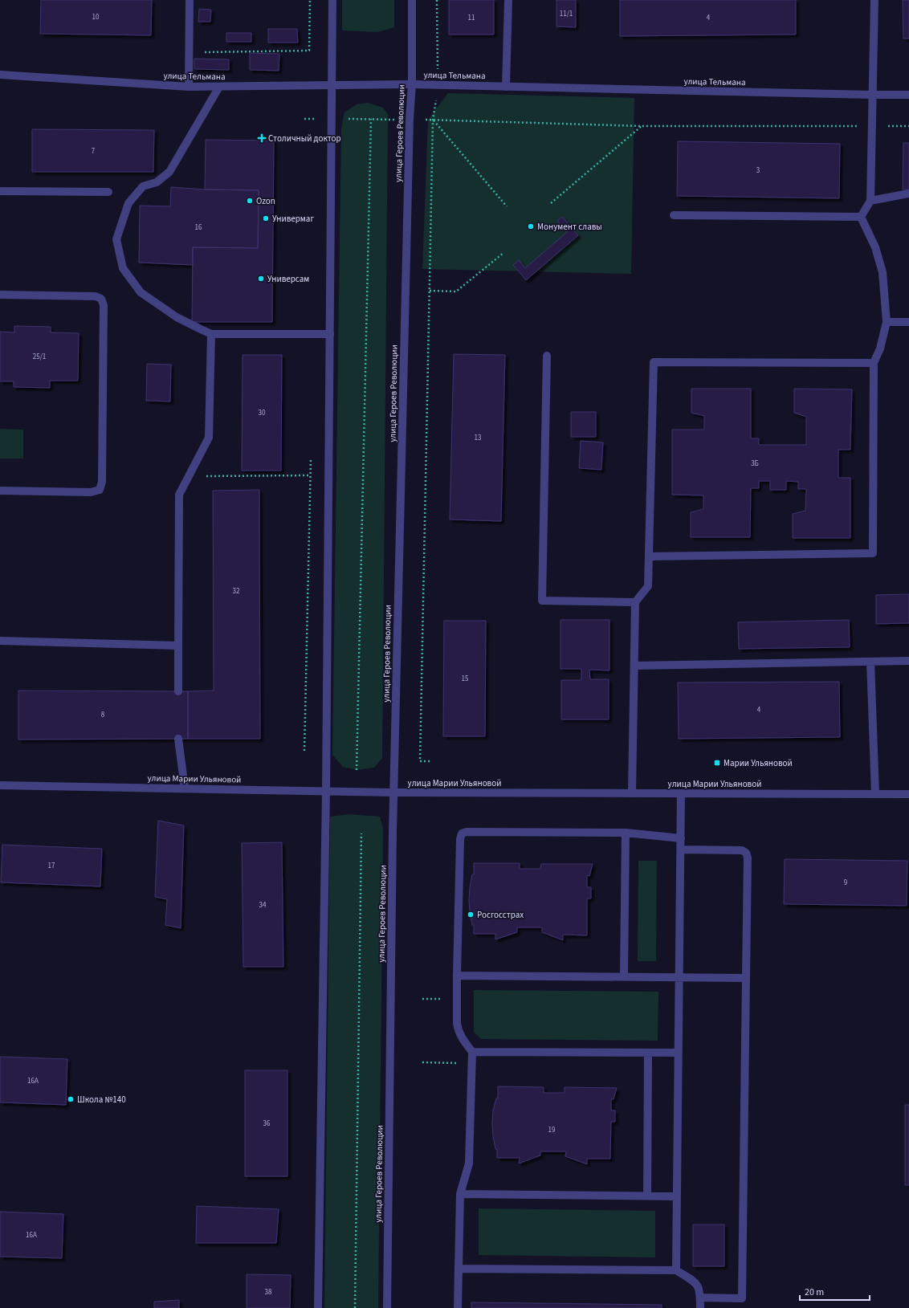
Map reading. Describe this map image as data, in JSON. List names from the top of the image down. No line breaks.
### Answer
{"streets":{"street":["улица Тельмана","улица Героев Революции","улица Марии Ульяновой"]},"crossings":[["улица Тельмана","улица Героев Революции"],["улица Героев Революции","улица Марии Ульяновой"]],"places":{"health":["Столичный доктор"],"other":["Ozon","Универмаг","Монумент славы","Универсам","Росгосстрах","Школа №140"],"transit":["Марии Ульяновой"]},"house_numbers":["11/1","10","11","4","7","3","16","25/1","30","13","3Б","32","15","4","8","17","9","34","16А","36","19","16А","38"],"scale_bar":"20 m"}
